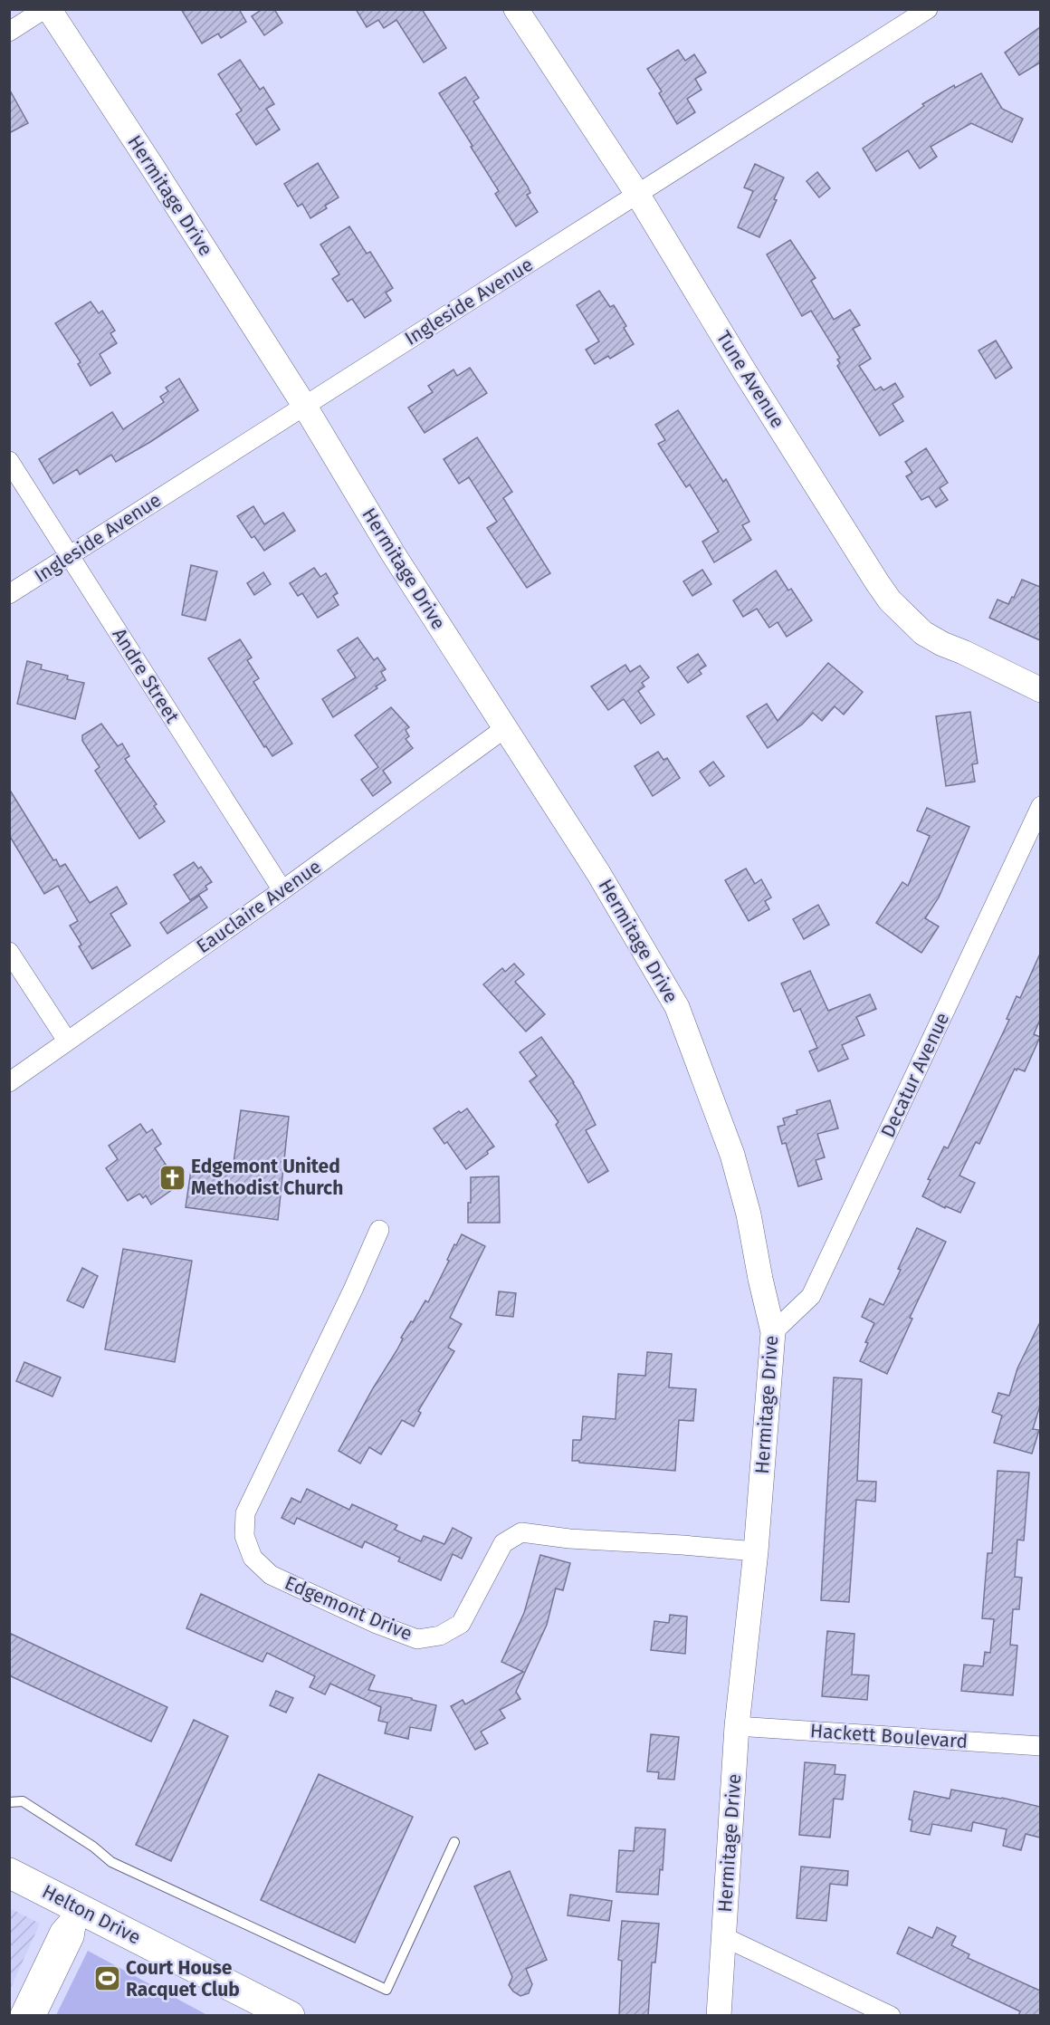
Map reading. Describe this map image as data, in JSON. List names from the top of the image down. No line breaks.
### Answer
{"streets":{"main road":["Helton Drive"],"street":["Hermitage Drive","Ingleside Avenue","Tune Avenue","Andre Street","Eauclaire Avenue","Decatur Avenue","Edgemont Drive","Hackett Boulevard"]},"crossings":[["Hermitage Drive","Ingleside Avenue"],["Hermitage Drive","Eauclaire Avenue"],["Hermitage Drive","Decatur Avenue"],["Hermitage Drive","Edgemont Drive"],["Hermitage Drive","Hackett Boulevard"],["Ingleside Avenue","Tune Avenue"],["Ingleside Avenue","Andre Street"],["Andre Street","Eauclaire Avenue"]],"places":{"church":["Edgemont United Methodist Church"],"sports":["Court House Racquet Club"]}}
